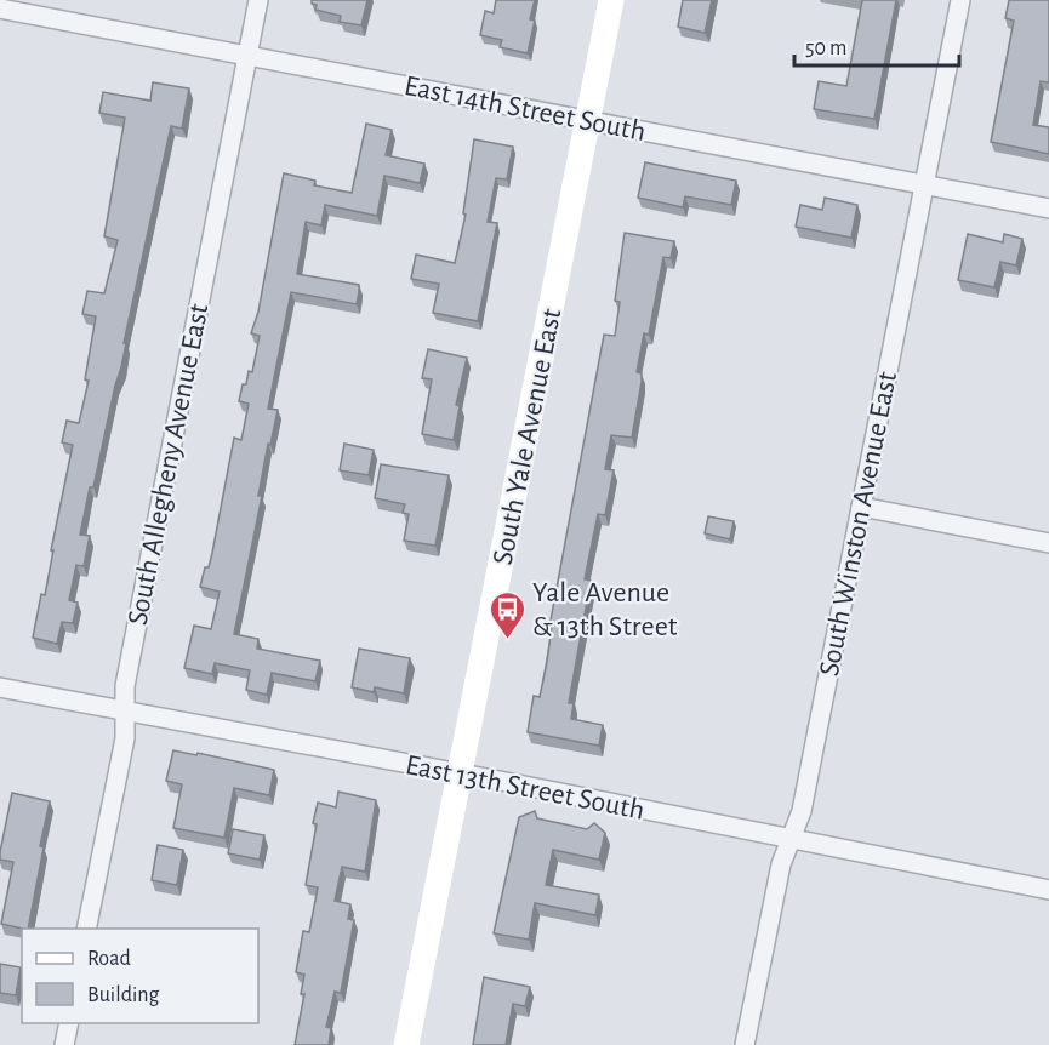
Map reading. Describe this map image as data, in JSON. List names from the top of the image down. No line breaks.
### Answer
{"streets":{"main road":["South Yale Avenue East"],"street":["East 14th Street South","South Allegheny Avenue East","South Winston Avenue East","East 13th Street South"]},"crossings":[["East 14th Street South","South Yale Avenue East"],["East 14th Street South","South Allegheny Avenue East"],["East 14th Street South","South Winston Avenue East"],["South Yale Avenue East","East 13th Street South"],["South Allegheny Avenue East","East 13th Street South"],["South Winston Avenue East","East 13th Street South"]],"places":{"bus stop":["Yale Avenue & 13th Street"]},"legend":["Road","Building"],"scale_bar":"50 m"}
